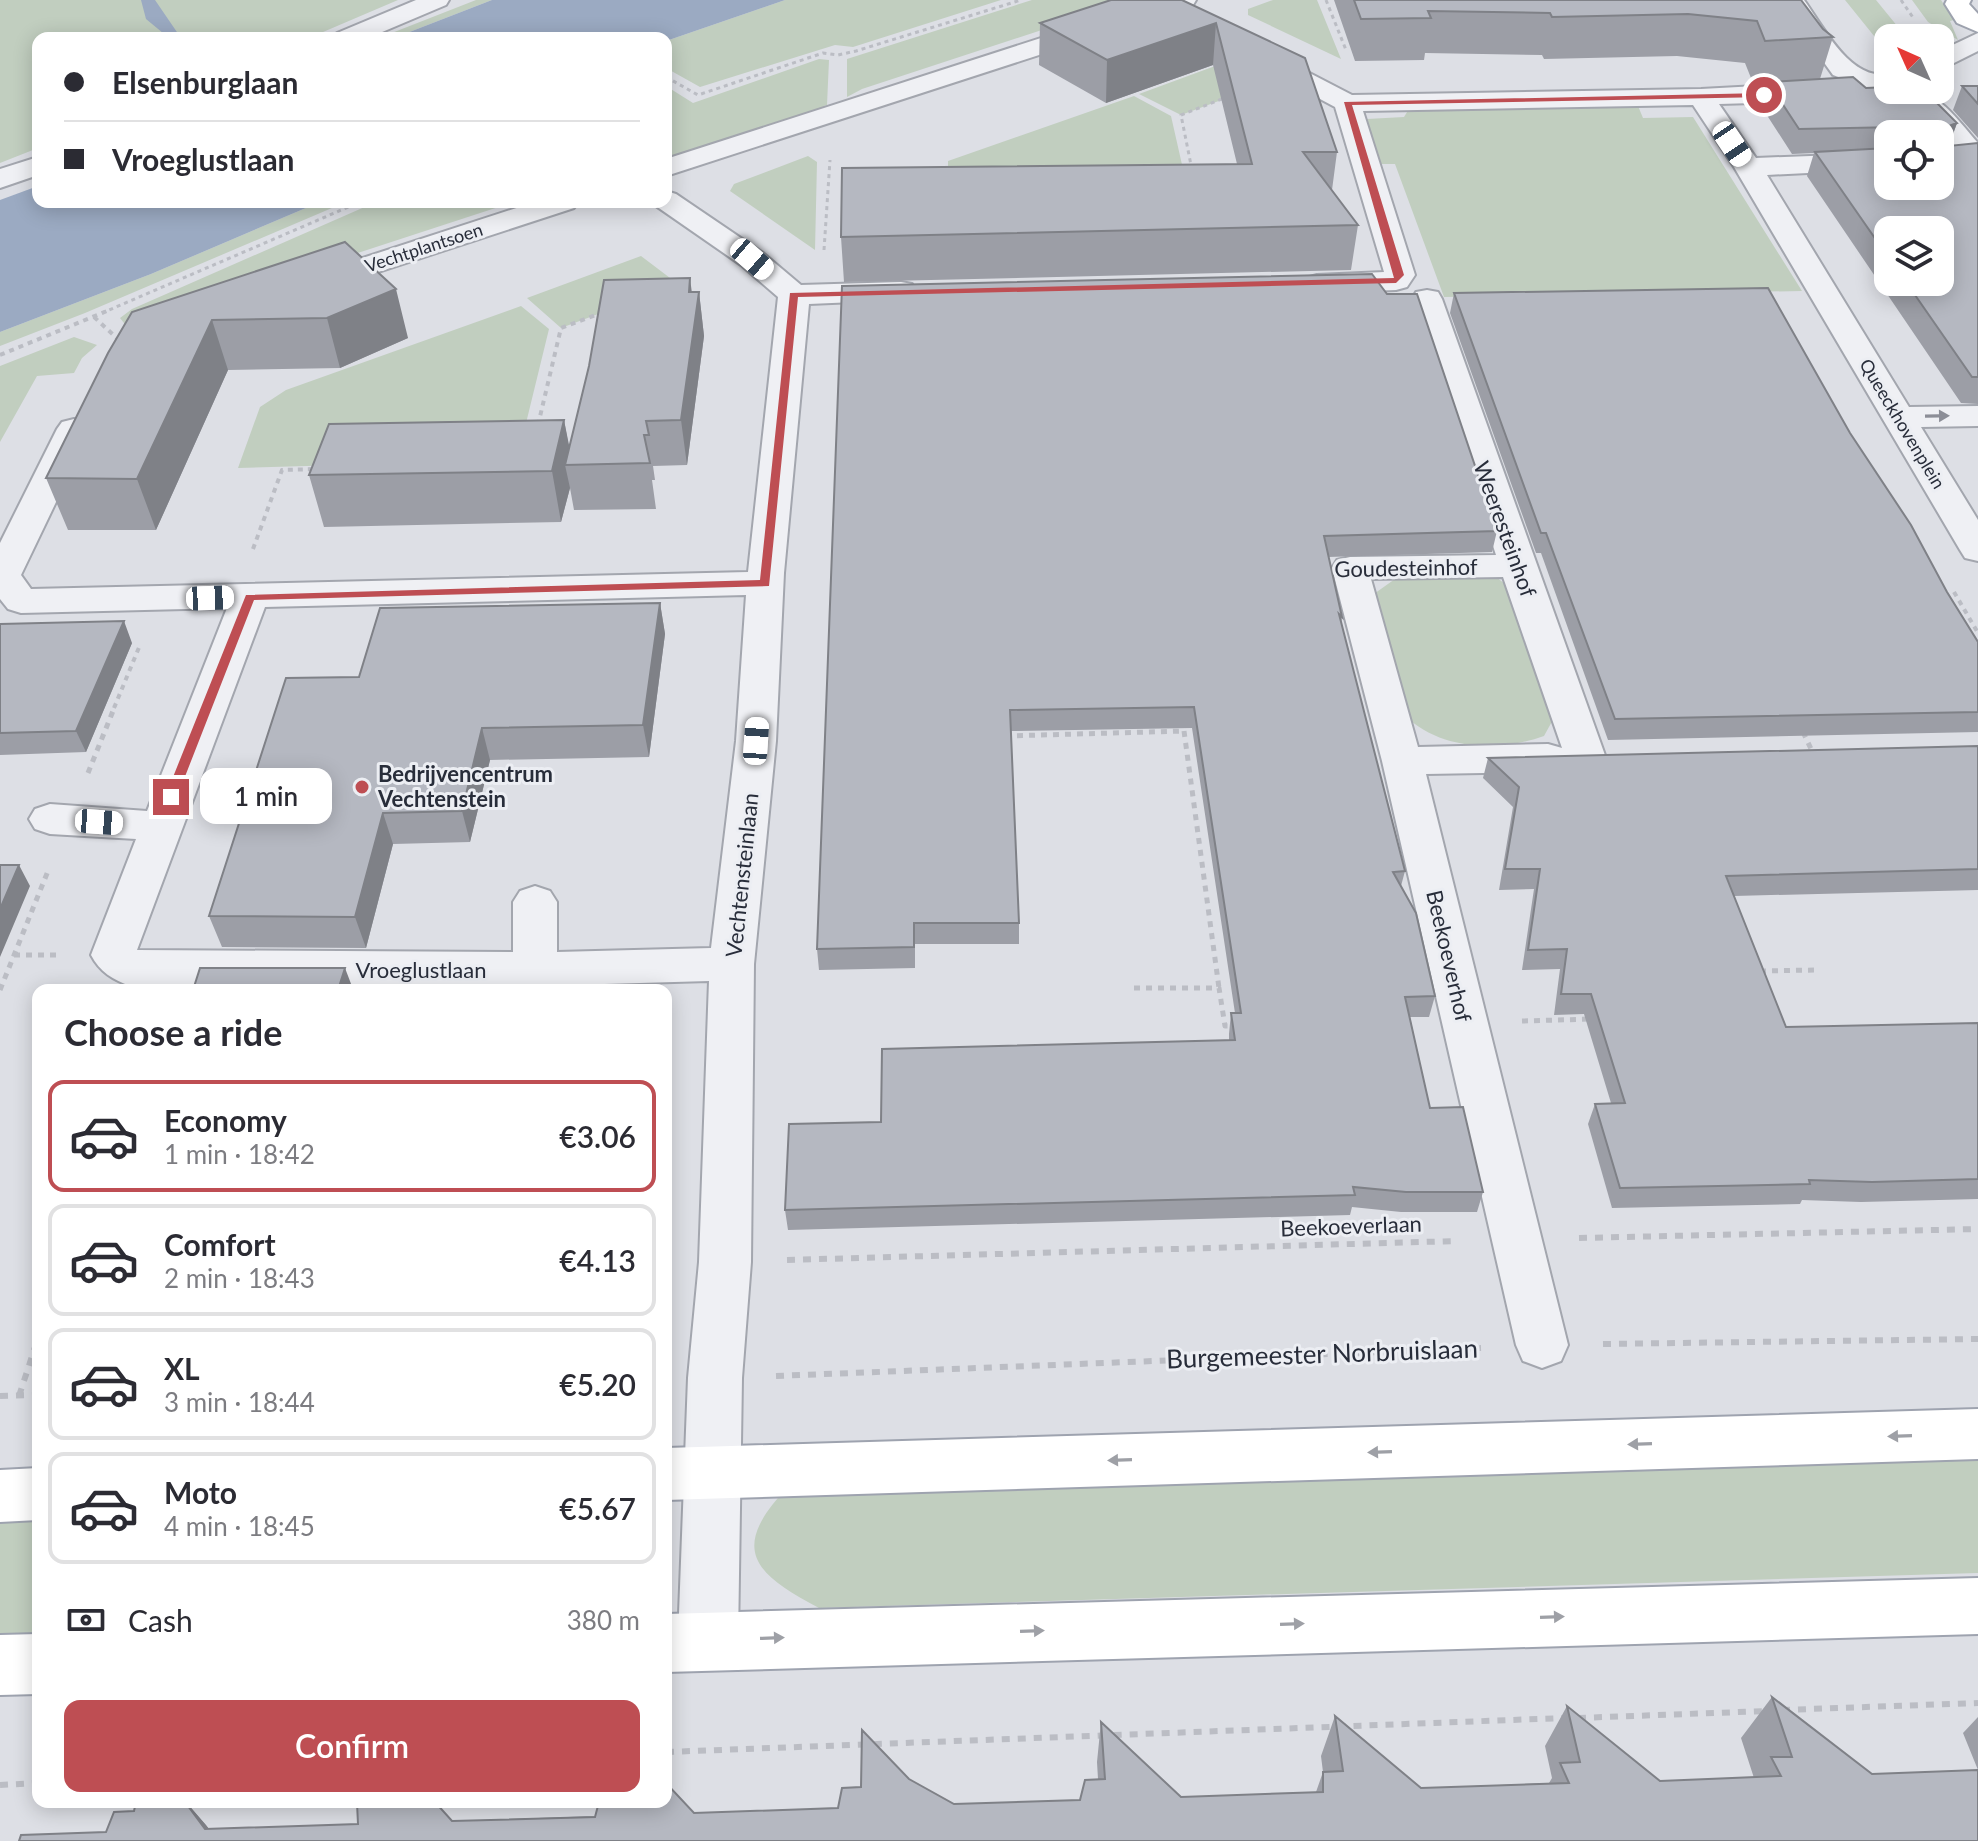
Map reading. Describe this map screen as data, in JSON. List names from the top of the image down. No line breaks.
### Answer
{"streets":{"street":["Vechtplantsoen","Queeckhovenplein","Weeresteinhof","Goudesteinhof","Vechtensteinlaan","Beekoeverhof","Vroeglustlaan"],"path":["Beekoeverlaan","Burgemeester Norbruislaan"]},"crossings":[["Weeresteinhof","Goudesteinhof"],["Goudesteinhof","Beekoeverhof"],["Vechtensteinlaan","Vroeglustlaan"],["Vechtensteinlaan","Beekoeverlaan"],["Vechtensteinlaan","Burgemeester Norbruislaan"],["Beekoeverhof","Beekoeverlaan"],["Beekoeverhof","Burgemeester Norbruislaan"]],"places":["Bedrijvencentrum Vechtenstein"],"north":"top left","page":{"banner":["Elsenburglaan","Vroeglustlaan"],"bubble":"1 min","heading":"Choose a ride","list":[{"name":"Economy","note":"1 min · 18:42","value":"€3.06"},{"name":"Comfort","note":"2 min · 18:43","value":"€4.13"},{"name":"XL","note":"3 min · 18:44","value":"€5.20"},{"name":"Moto","note":"4 min · 18:45","value":"€5.67"}],"pay":["Cash","380 m"],"buttons":"Confirm"}}
